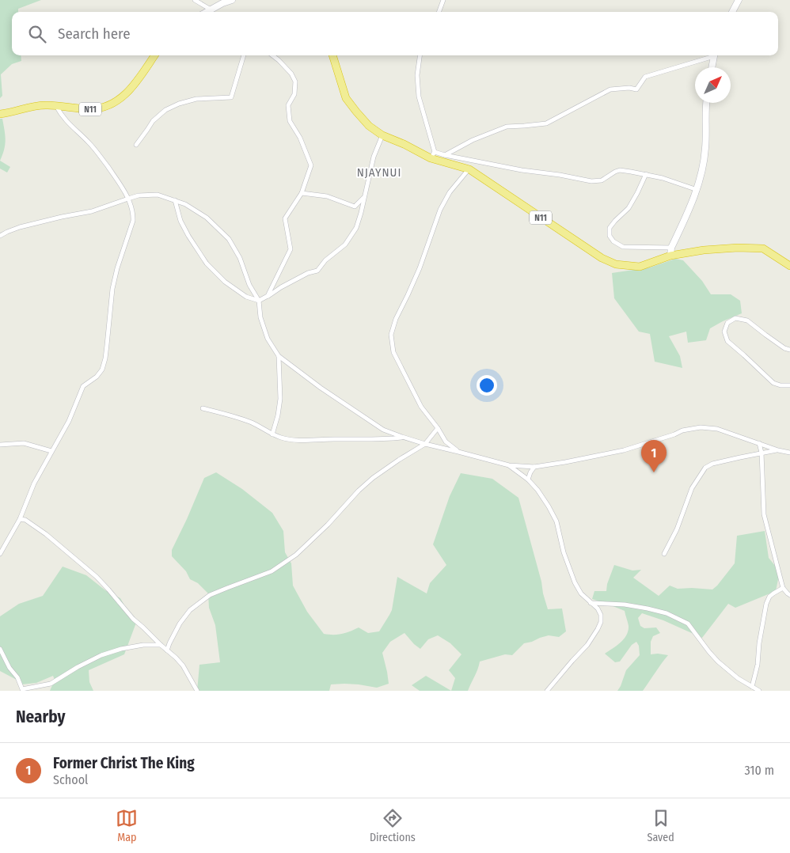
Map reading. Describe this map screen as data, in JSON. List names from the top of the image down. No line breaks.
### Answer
{"streets":{"highway":["N11"]},"districts":["NJAYNUI"],"north":"top right","page":{"search":"Search here","pins":"1","heading":"Nearby","list":[{"mark":"1","name":"Former Christ The King","note":"School","value":"310 m"}],"nav":["Map","Directions","Saved"]}}
